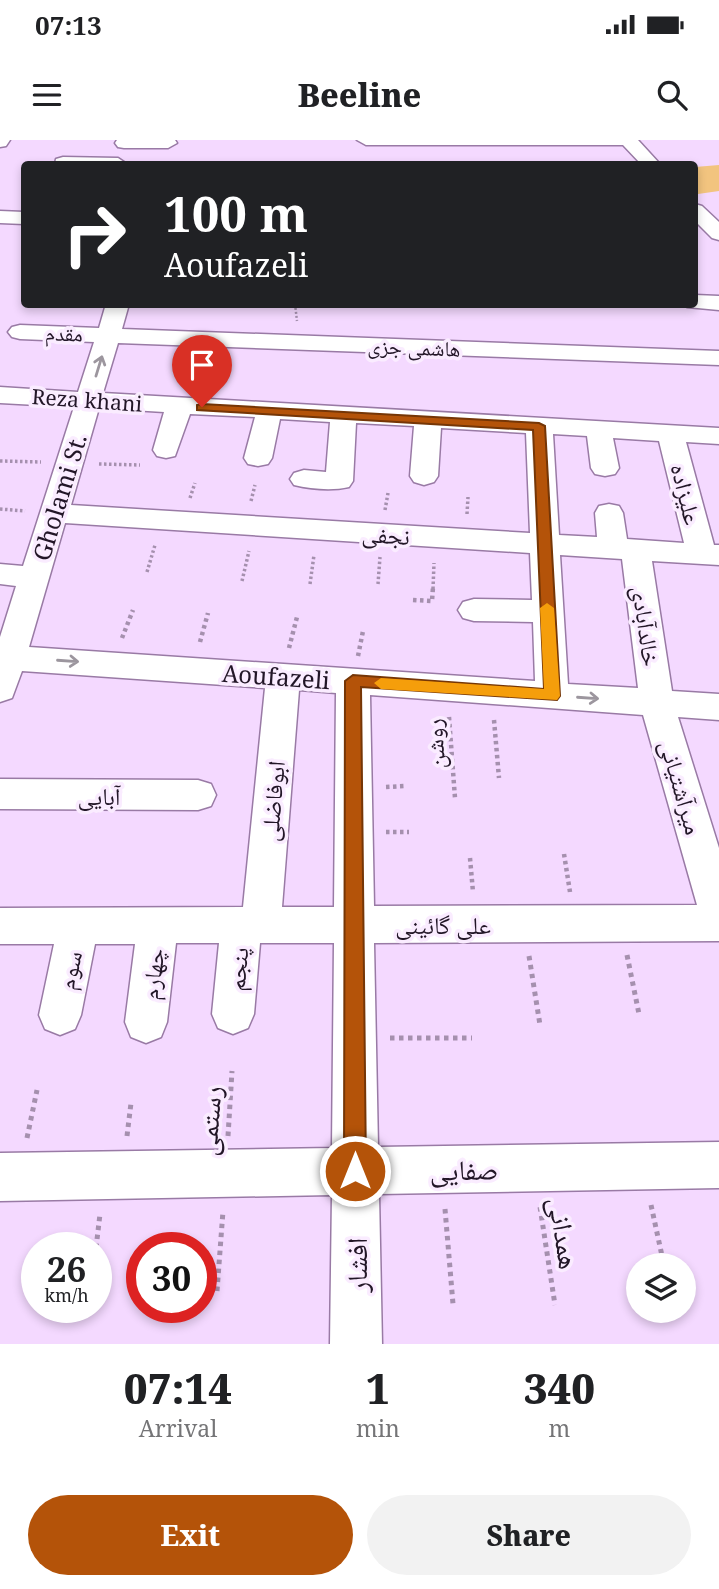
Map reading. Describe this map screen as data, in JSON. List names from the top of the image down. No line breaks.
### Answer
{"streets":{"street":["مقدم","هاشمی جزی","Reza khani","علیزاده","Gholami St.","نجفی","خالدآبادی","Aoufazeli","میرآشتیانی","آبایی","ابوفاضلی","علی گائینی","پنجم","سوم","چهارم","صفایی","افشار"],"path":["روشن","رستمی","همدانی"]},"crossings":[["مقدم","هاشمی جزی"],["مقدم","Gholami St."],["هاشمی جزی","Gholami St."],["Reza khani","علیزاده"],["Reza khani","Gholami St."],["علیزاده","نجفی"],["Gholami St.","نجفی"],["Gholami St.","Aoufazeli"],["نجفی","خالدآبادی"],["خالدآبادی","Aoufazeli"],["خالدآبادی","میرآشتیانی"],["Aoufazeli","روشن"],["Aoufazeli","میرآشتیانی"],["Aoufazeli","ابوفاضلی"],["Aoufazeli","افشار"],["ابوفاضلی","علی گائینی"],["ابوفاضلی","پنجم"],["علی گائینی","پنجم"],["علی گائینی","سوم"],["علی گائینی","چهارم"],["علی گائینی","افشار"],["رستمی","صفایی"],["صفایی","همدانی"],["صفایی","افشار"]],"one_way":["Aoufazeli"],"page":{"status":"07:13","header":"Beeline","turn":["100 m","Aoufazeli"],"speed":"26 km/h","limit":"30","eta":["07:14","Arrival","1","min","340","m"],"buttons":["Exit","Share"]}}
